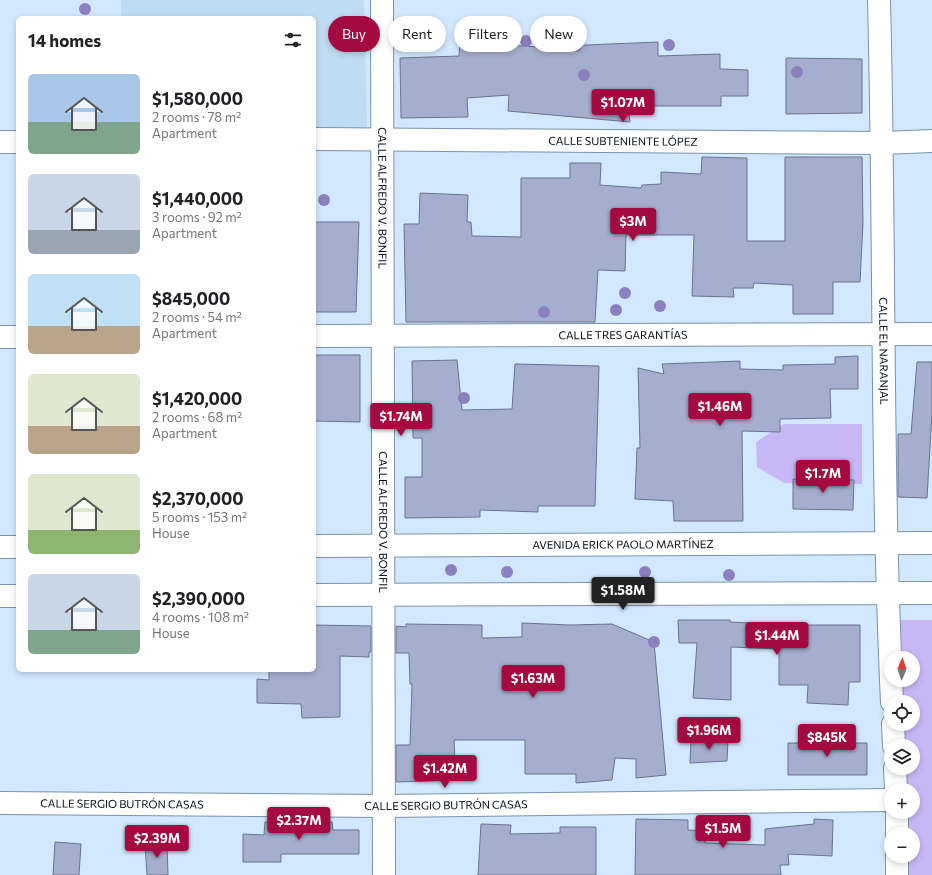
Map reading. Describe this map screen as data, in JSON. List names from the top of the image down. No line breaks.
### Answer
{"streets":{"street":["CALLE SUBTENIENTE LÓPEZ","CALLE ALFREDO V. BONFIL","CALLE TRES GARANTÍAS","CALLE EL NARANJAL","AVENIDA ERICK PAOLO MARTÍNEZ","CALLE SERGIO BUTRÓN CASAS"]},"crossings":[["CALLE SUBTENIENTE LÓPEZ","CALLE ALFREDO V. BONFIL"],["CALLE SUBTENIENTE LÓPEZ","CALLE EL NARANJAL"],["CALLE ALFREDO V. BONFIL","CALLE TRES GARANTÍAS"],["CALLE ALFREDO V. BONFIL","AVENIDA ERICK PAOLO MARTÍNEZ"],["CALLE ALFREDO V. BONFIL","CALLE SERGIO BUTRÓN CASAS"],["CALLE TRES GARANTÍAS","CALLE EL NARANJAL"],["CALLE EL NARANJAL","AVENIDA ERICK PAOLO MARTÍNEZ"]],"north":"top","page":{"chip":["Buy","Rent","Filters","New"],"heading":"14 homes","list":[{"name":"$1,580,000","note":"2 rooms · 78 m² · Apartment"},{"name":"$1,440,000","note":"3 rooms · 92 m² · Apartment"},{"name":"$845,000","note":"2 rooms · 54 m² · Apartment"},{"name":"$1,420,000","note":"2 rooms · 68 m² · Apartment"},{"name":"$2,370,000","note":"5 rooms · 153 m² · House"},{"name":"$2,390,000","note":"4 rooms · 108 m² · House"}],"price":["$1.07M","$3M","$1.46M","$1.74M","$1.7M","$1.58M","$1.44M","$1.63M","$1.96M","$845K","$1.42M","$2.37M","$1.5M","$2.39M"],"map_buttons":["+","−"]}}
